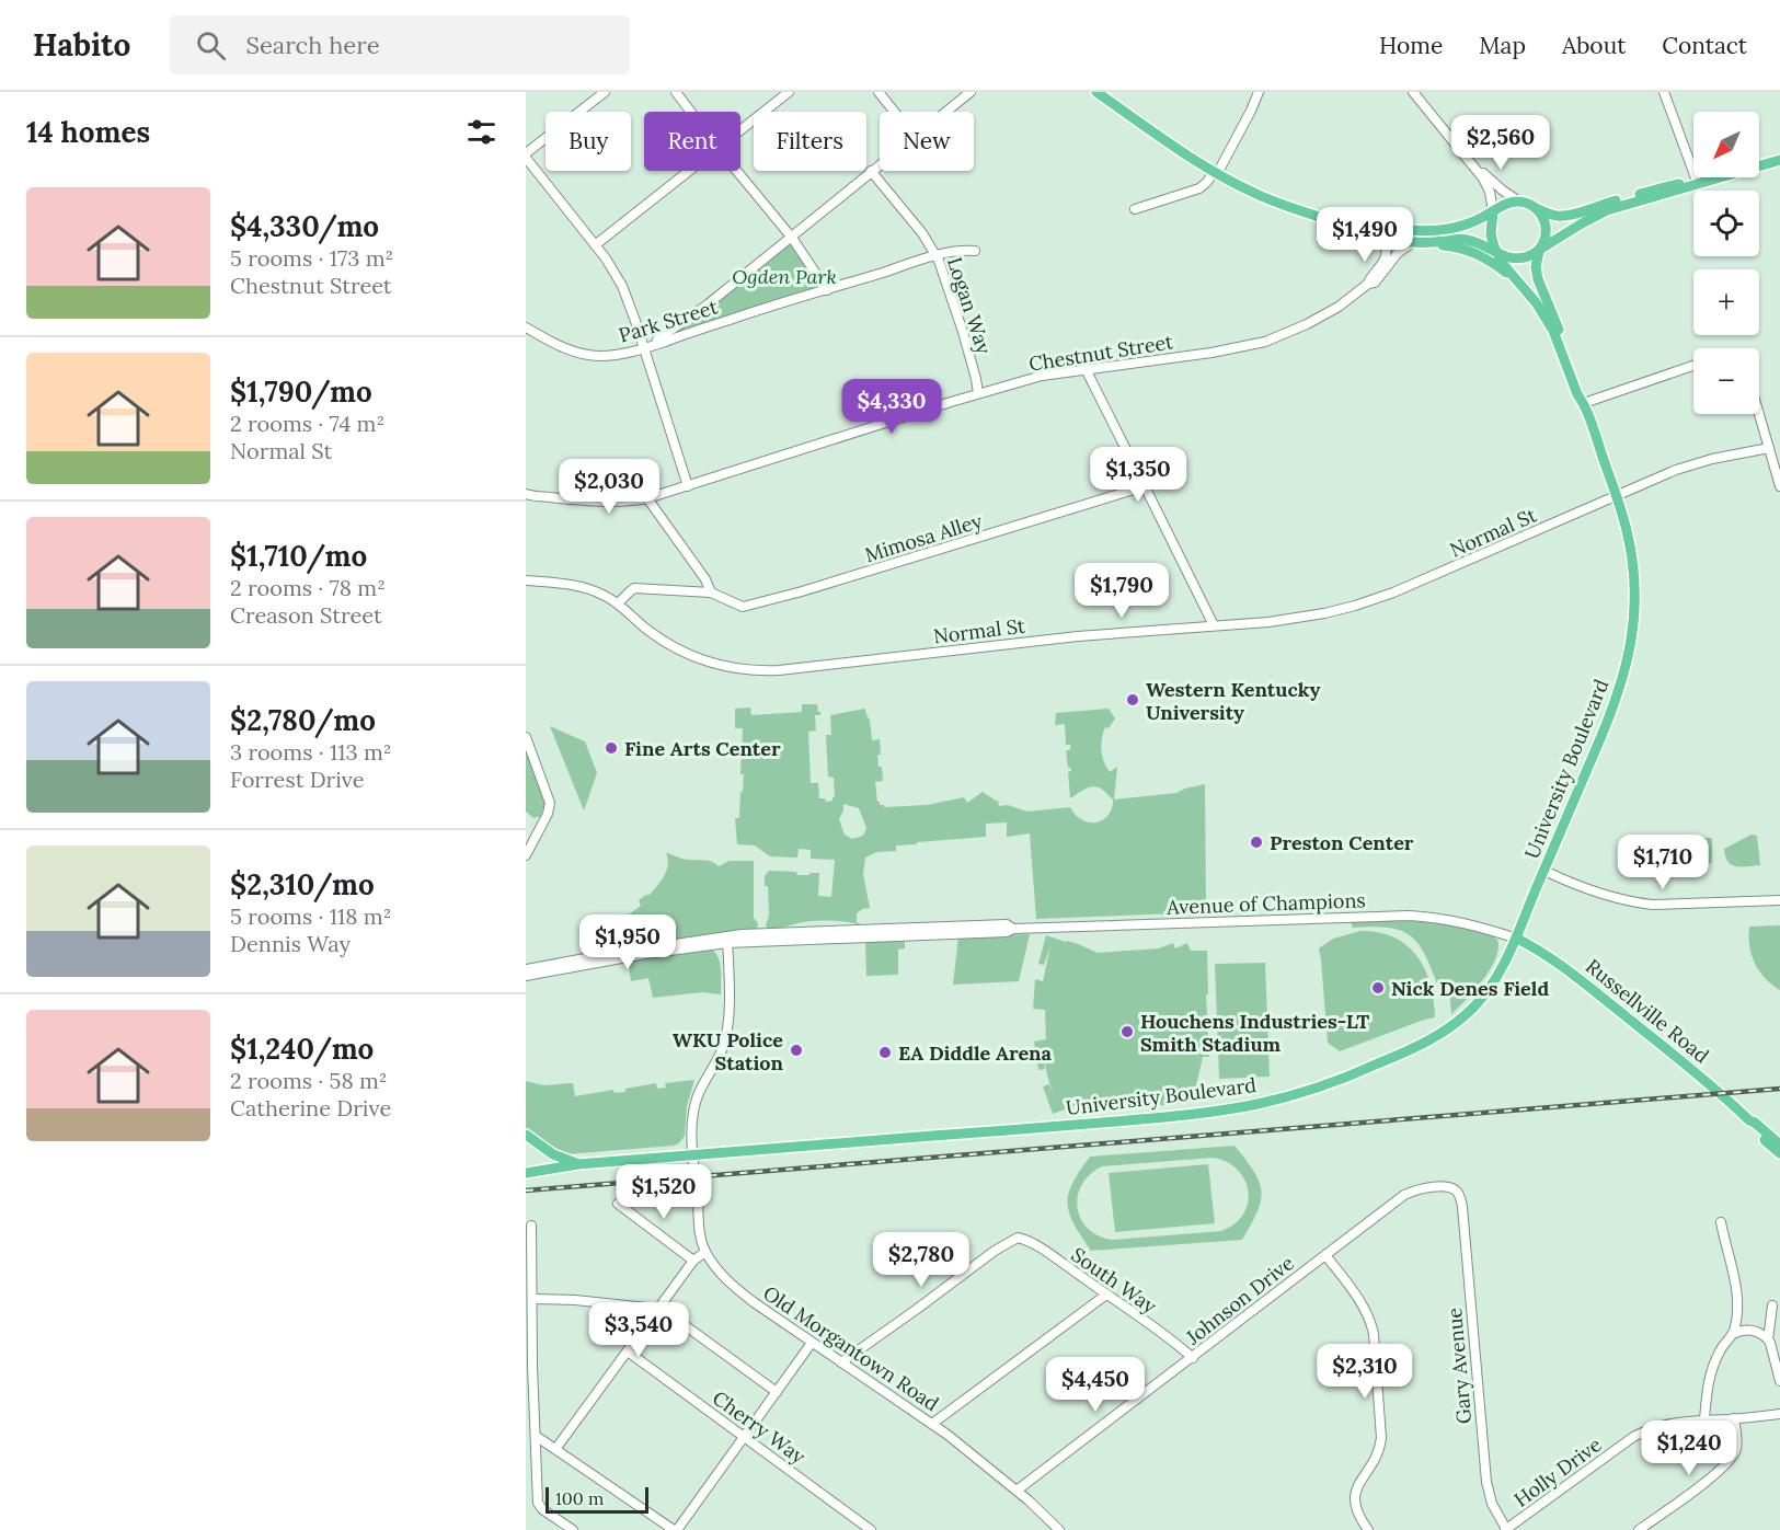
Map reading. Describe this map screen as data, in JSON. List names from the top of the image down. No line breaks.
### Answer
{"streets":{"main road":["University Boulevard","Russellville Road"],"street":["Logan Way","Park Street","Chestnut Street","Normal St","Mimosa Alley","Avenue of Champions","South Way","Johnson Drive","Old Morgantown Road","Gary Avenue","Cherry Way","Holly Drive"]},"crossings":[["Logan Way","Park Street"],["Logan Way","Chestnut Street"],["Normal St","Mimosa Alley"],["Normal St","University Boulevard"],["University Boulevard","Avenue of Champions"],["University Boulevard","Russellville Road"],["University Boulevard","Old Morgantown Road"],["Avenue of Champions","Russellville Road"],["Avenue of Champions","Old Morgantown Road"],["South Way","Johnson Drive"],["South Way","Old Morgantown Road"],["Johnson Drive","Old Morgantown Road"],["Johnson Drive","Gary Avenue"],["Gary Avenue","Holly Drive"]],"parks":["Ogden Park"],"places":["Western Kentucky University","Fine Arts Center","Preston Center","Nick Denes Field","Houchens Industries-LT Smith Stadium","WKU Police Station","EA Diddle Arena"],"scale_bar":"100 m","north":"bottom left","page":{"header":"Habito","search":"Search here","nav":["Home","Map","About","Contact"],"heading":"14 homes","map_buttons":["+","−"],"chip":["Buy","Rent","Filters","New"],"price":["$2,560","$1,490","$4,330","$1,350","$2,030","$1,790","$1,710","$1,950","$1,520","$2,780","$3,540","$2,310","$4,450","$1,240"],"list":[{"name":"$4,330/mo","note":"5 rooms · 173 m² · Chestnut Street"},{"name":"$1,790/mo","note":"2 rooms · 74 m² · Normal St"},{"name":"$1,710/mo","note":"2 rooms · 78 m² · Creason Street"},{"name":"$2,780/mo","note":"3 rooms · 113 m² · Forrest Drive"},{"name":"$2,310/mo","note":"5 rooms · 118 m² · Dennis Way"},{"name":"$1,240/mo","note":"2 rooms · 58 m² · Catherine Drive"}],"scale":"100 m"}}
